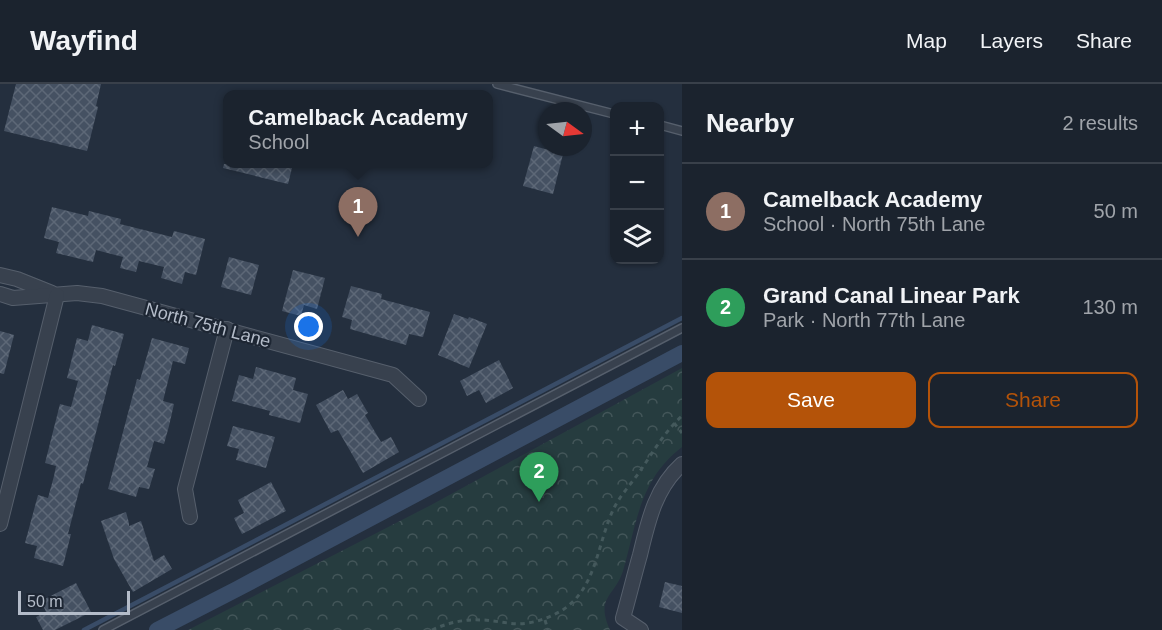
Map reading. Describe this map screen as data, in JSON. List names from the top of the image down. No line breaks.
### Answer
{"streets":{"street":["North 75th Lane"]},"scale_bar":"50 m","north":"right","page":{"header":"Wayfind","nav":["Map","Layers","Share"],"heading":["Nearby","2 results"],"popup":["Camelback Academy","School"],"map_buttons":["+","−"],"list":[{"mark":"1","name":"Camelback Academy","note":"School · North 75th Lane","value":"50 m"},{"mark":"2","name":"Grand Canal Linear Park","note":"Park · North 77th Lane","value":"130 m"}],"pins":["1","2"],"buttons":["Save","Share"],"scale":"50 m"}}
